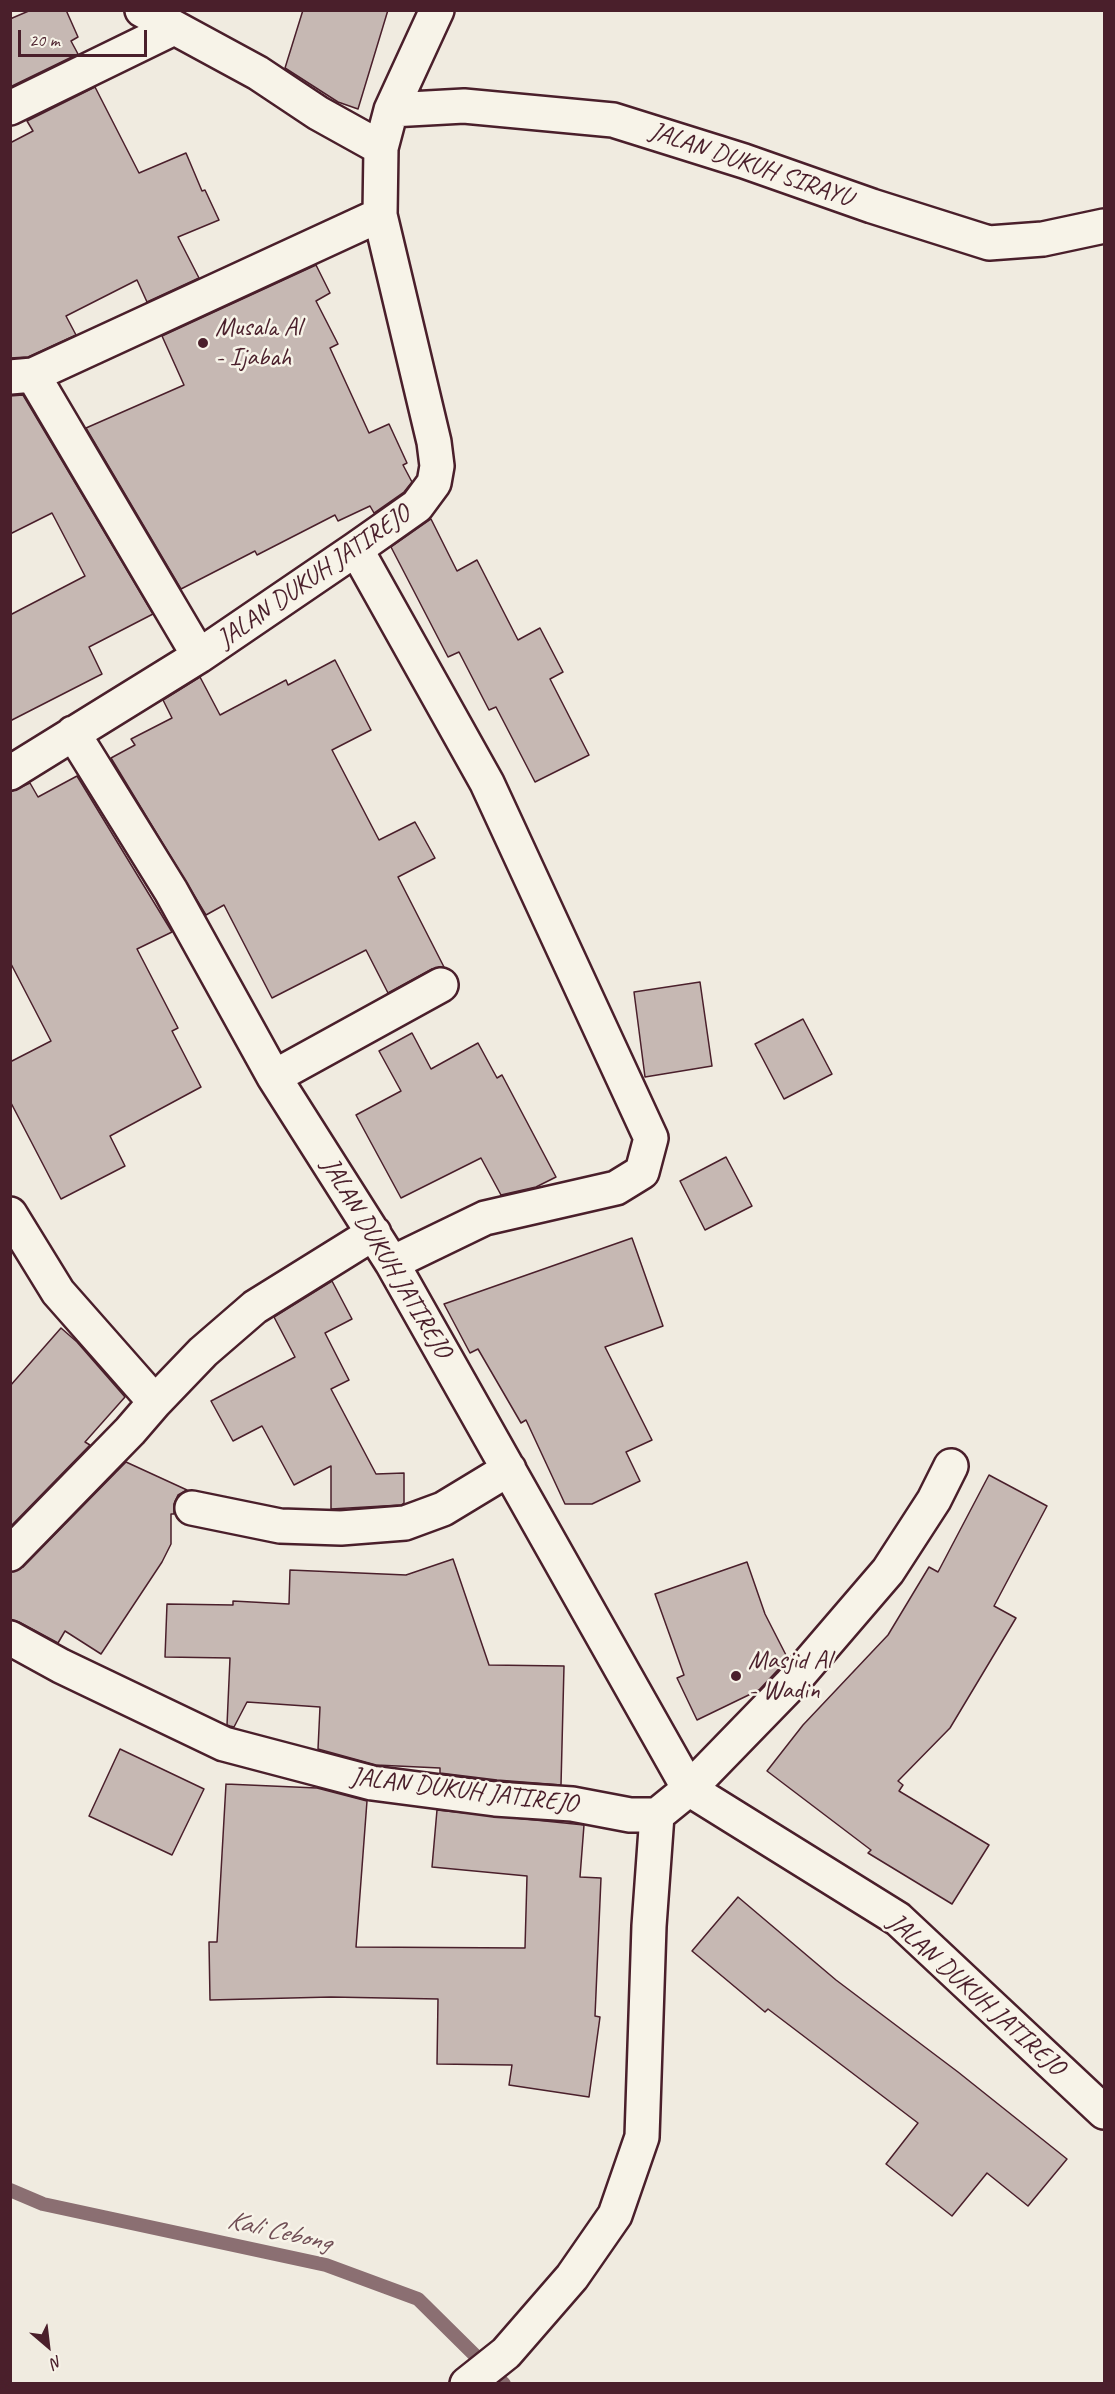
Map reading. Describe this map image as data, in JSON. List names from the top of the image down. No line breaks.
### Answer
{"streets":{"street":["JALAN DUKUH SIRAYU","JALAN DUKUH JATIREJO"]},"crossings":[["JALAN DUKUH SIRAYU","JALAN DUKUH JATIREJO"]],"water":["Kali Cebong"],"places":["Musala Al - Ijabah","Masjid Al - Wadin"],"scale_bar":"20 m","north":"bottom right"}
